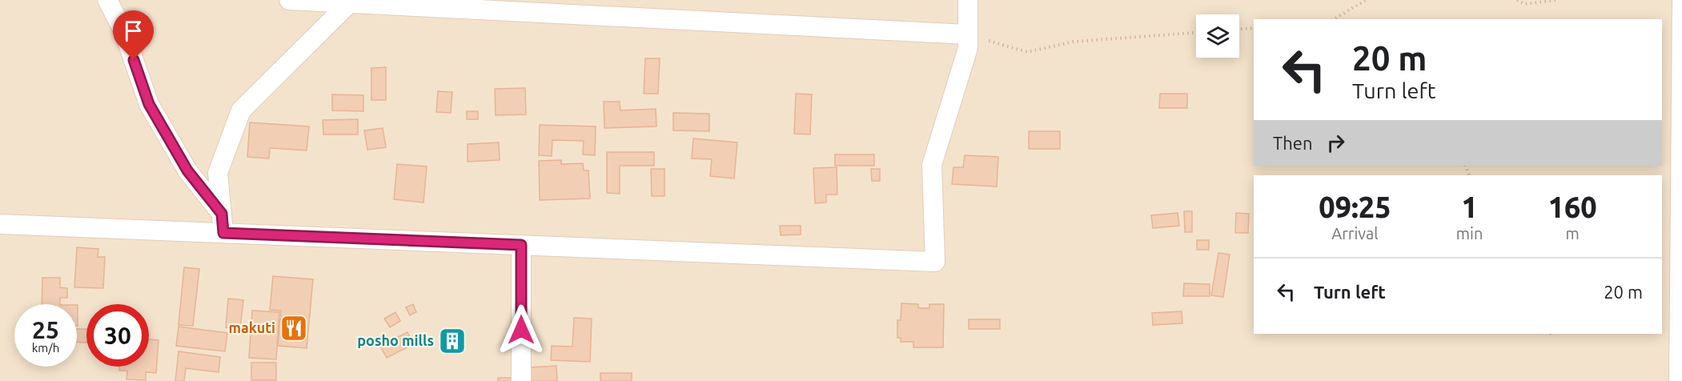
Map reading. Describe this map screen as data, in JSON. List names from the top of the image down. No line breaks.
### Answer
{"places":{"restaurant":["makuti"],"building":["posho mills"]},"page":{"turn":["20 m","Turn left"],"then":"Then","eta":["09:25","Arrival","1","min","160","m"],"list":[{"name":"Turn left","value":"20 m"}],"speed":"25 km/h","limit":"30"}}
